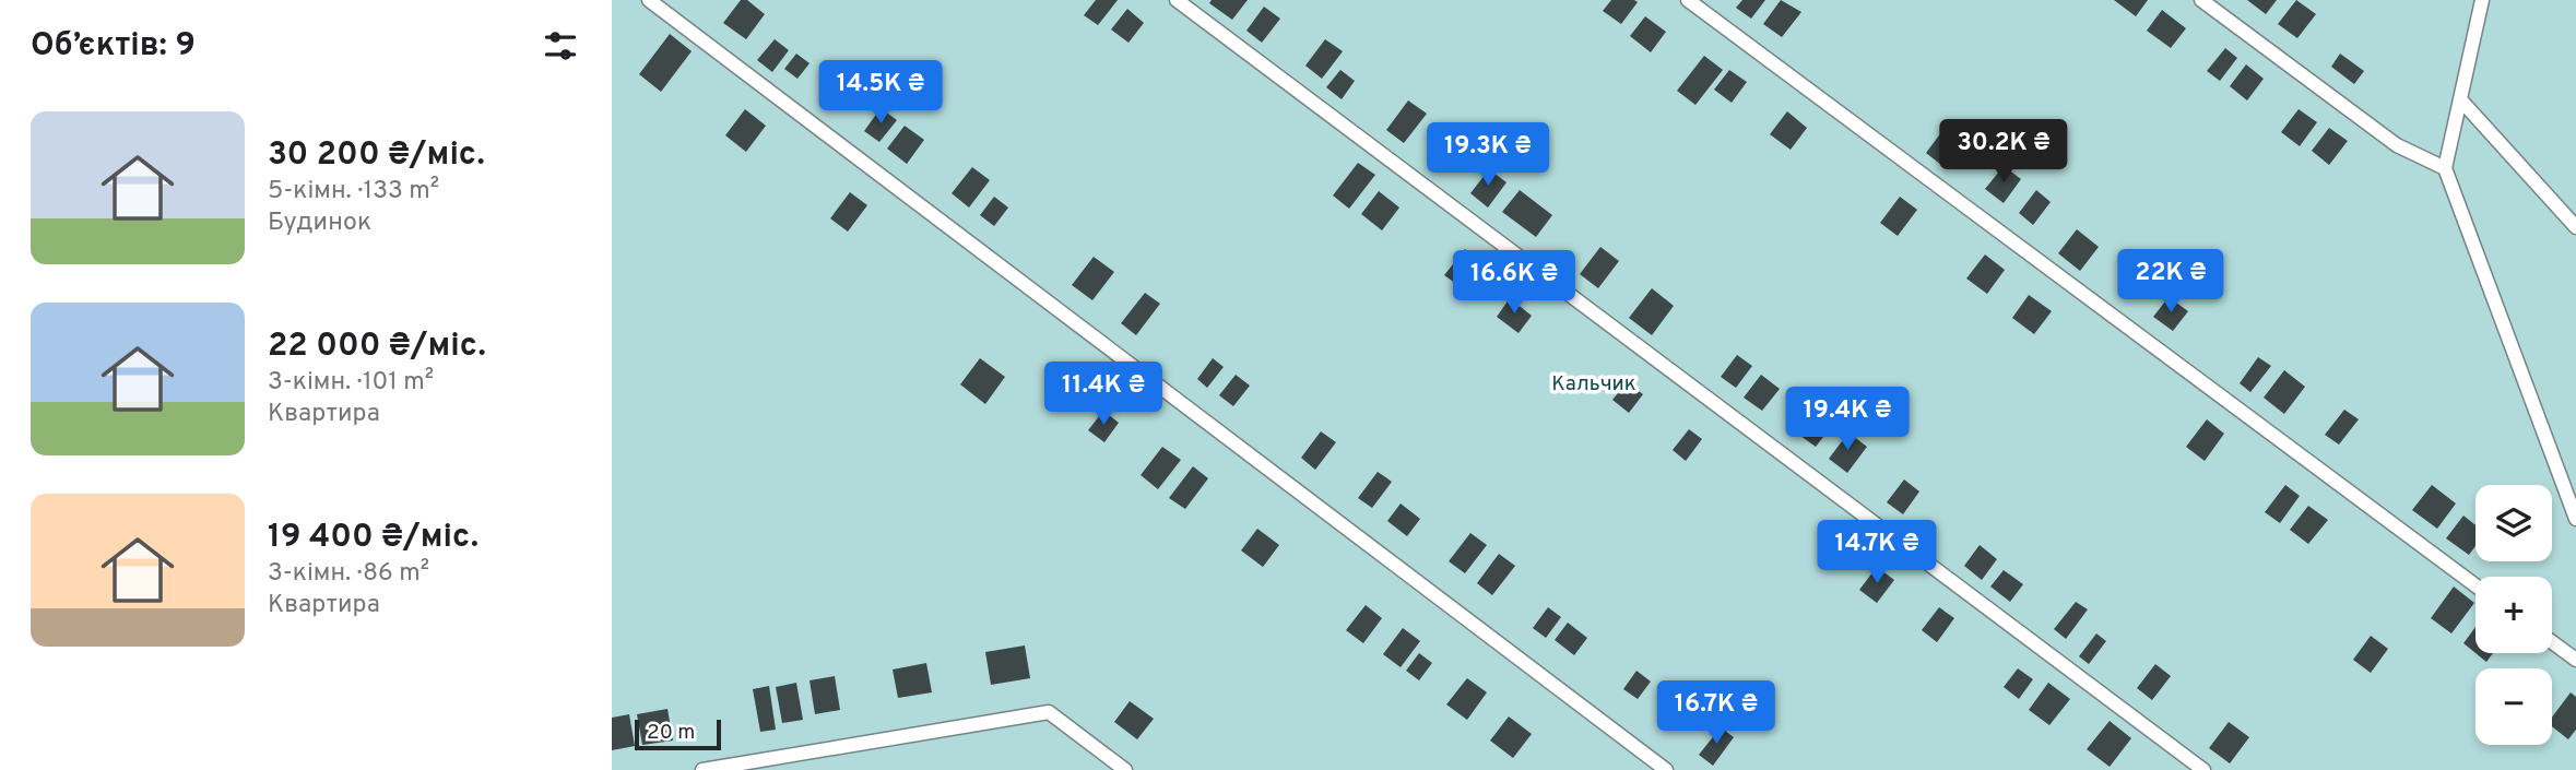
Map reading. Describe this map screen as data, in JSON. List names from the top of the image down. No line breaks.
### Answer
{"parks":["Кальчик"],"scale_bar":"20 m","page":{"heading":"Об’єктів: 9","price":["14.5K ₴","30.2K ₴","19.3K ₴","22K ₴","16.6K ₴","11.4K ₴","19.4K ₴","14.7K ₴","16.7K ₴"],"list":[{"name":"30 200 ₴/міс.","note":"5-кімн. · 133 m² · Будинок"},{"name":"22 000 ₴/міс.","note":"3-кімн. · 101 m² · Квартира"},{"name":"19 400 ₴/міс.","note":"3-кімн. · 86 m² · Квартира"}],"map_buttons":["+","−"],"scale":"20 m"}}
